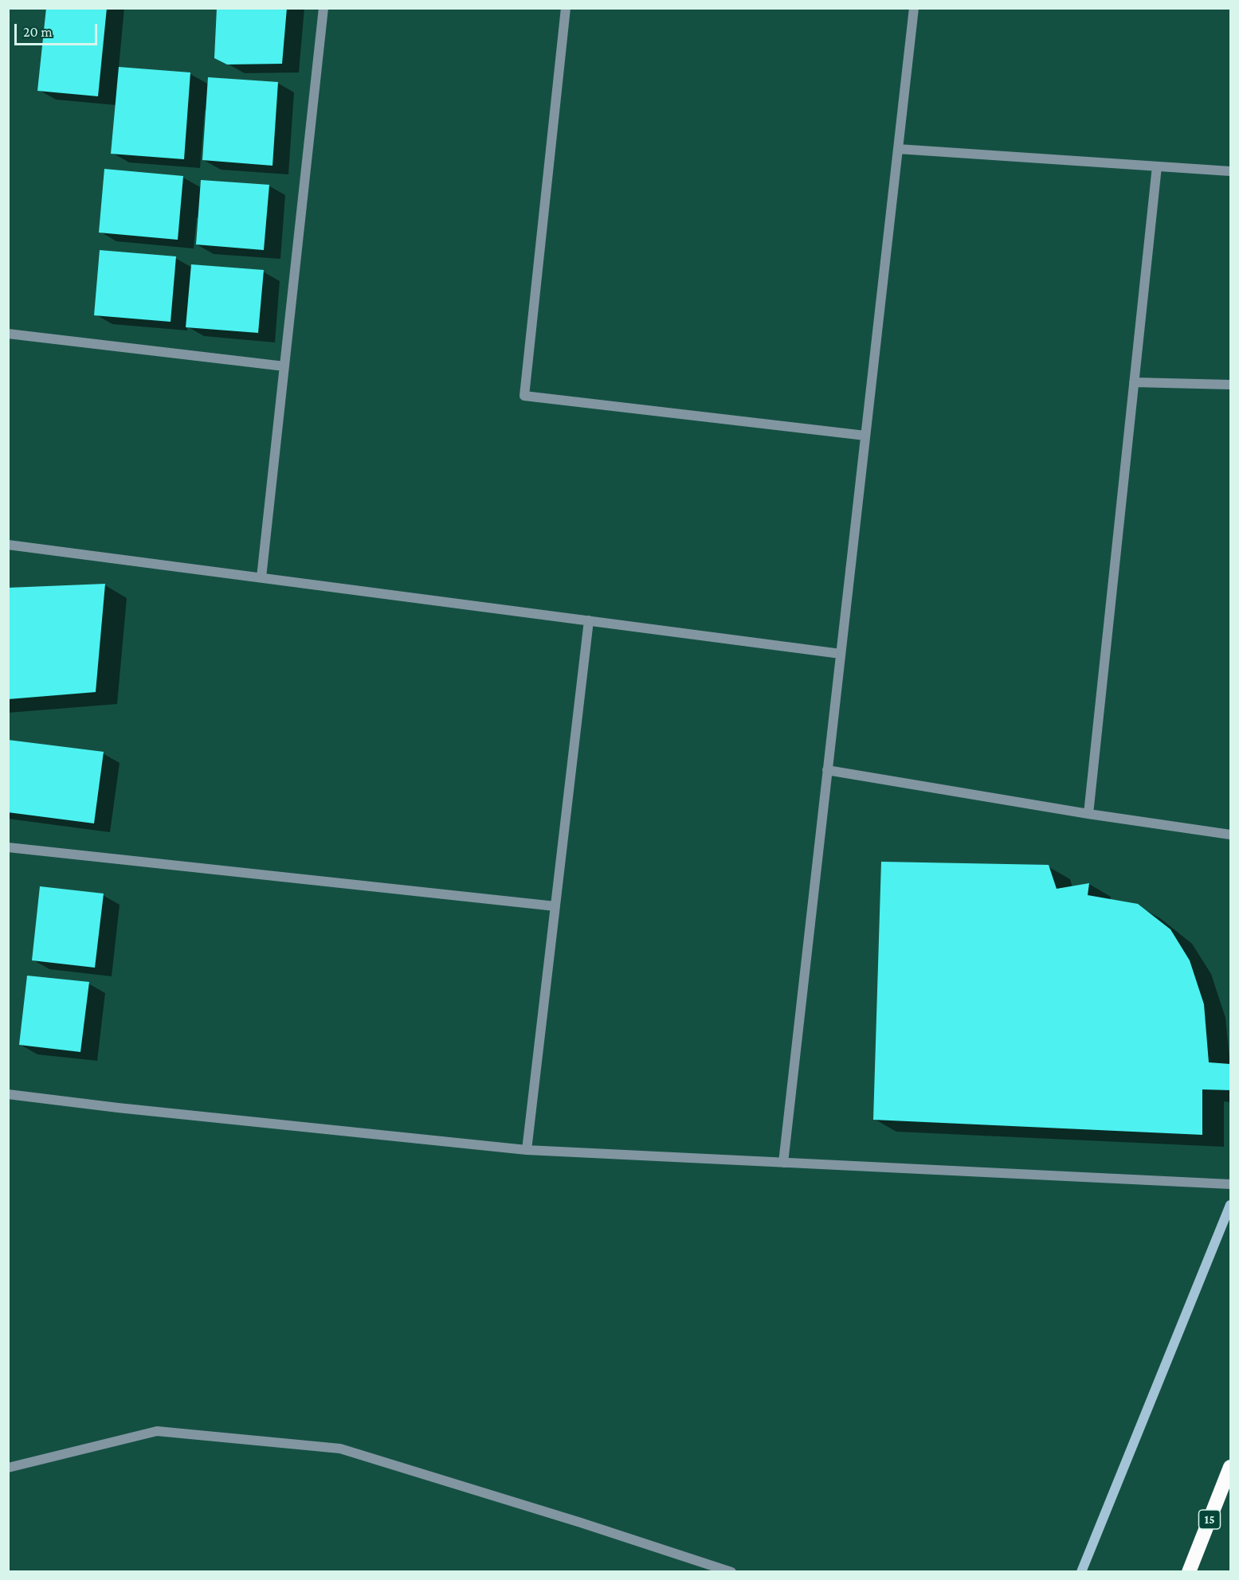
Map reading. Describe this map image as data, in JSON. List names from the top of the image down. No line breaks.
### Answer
{"streets":{"highway":["15"]},"scale_bar":"20 m"}
